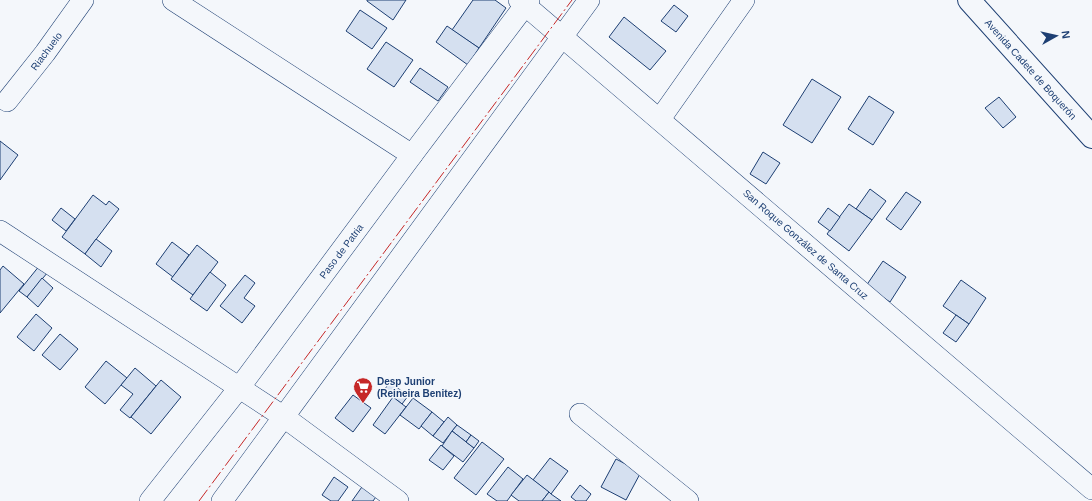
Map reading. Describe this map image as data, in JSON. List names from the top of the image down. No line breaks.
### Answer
{"streets":{"main road":["Avenida Cadete de Boquerón"],"street":["Riachuelo","San Roque González de Santa Cruz","Paso de Patria"]},"crossings":[["San Roque González de Santa Cruz","Paso de Patria"]],"places":{"supermarket":["Desp Junior (Reineira Benitez)"]},"north":"right"}
